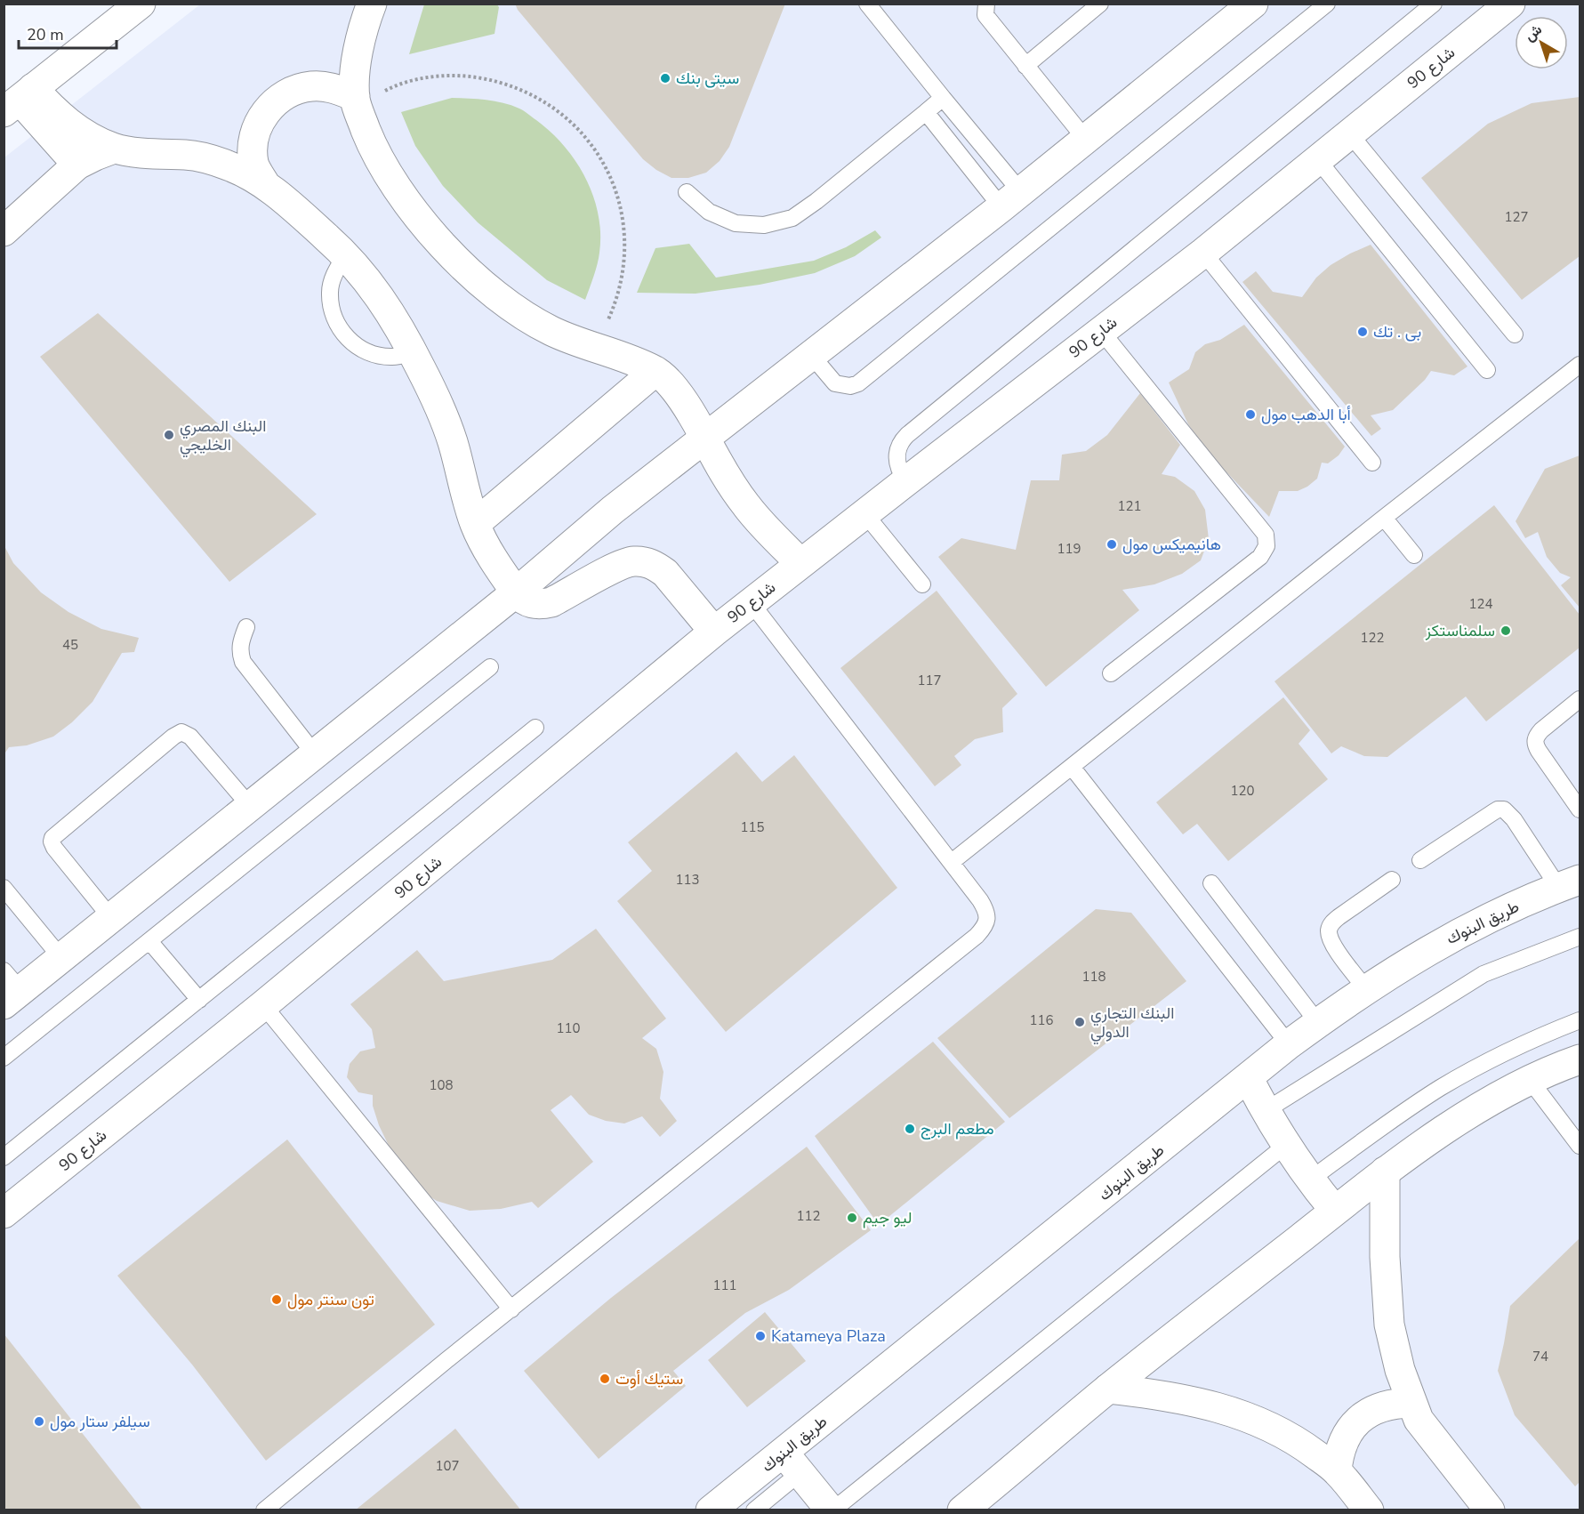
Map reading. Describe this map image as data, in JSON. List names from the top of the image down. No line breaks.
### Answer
{"streets":{"street":["شارع 90","طريق البنوك"]},"places":["سيتى بنك","بى . تك","أبا الدهب مول","البنك المصري الخليجي","هانيميكس مول","سلمناستكز","البنك التجاري الدولي","مطعم البرج","ليو جيم","تون سنتر مول","Katameya Plaza","ستيك أوت","سيلفر ستار مول"],"house_numbers":["127","121","119","124","122","45","117","120","115","113","118","116","110","108","112","111","74","107"],"scale_bar":"20 m","north":"top left"}
